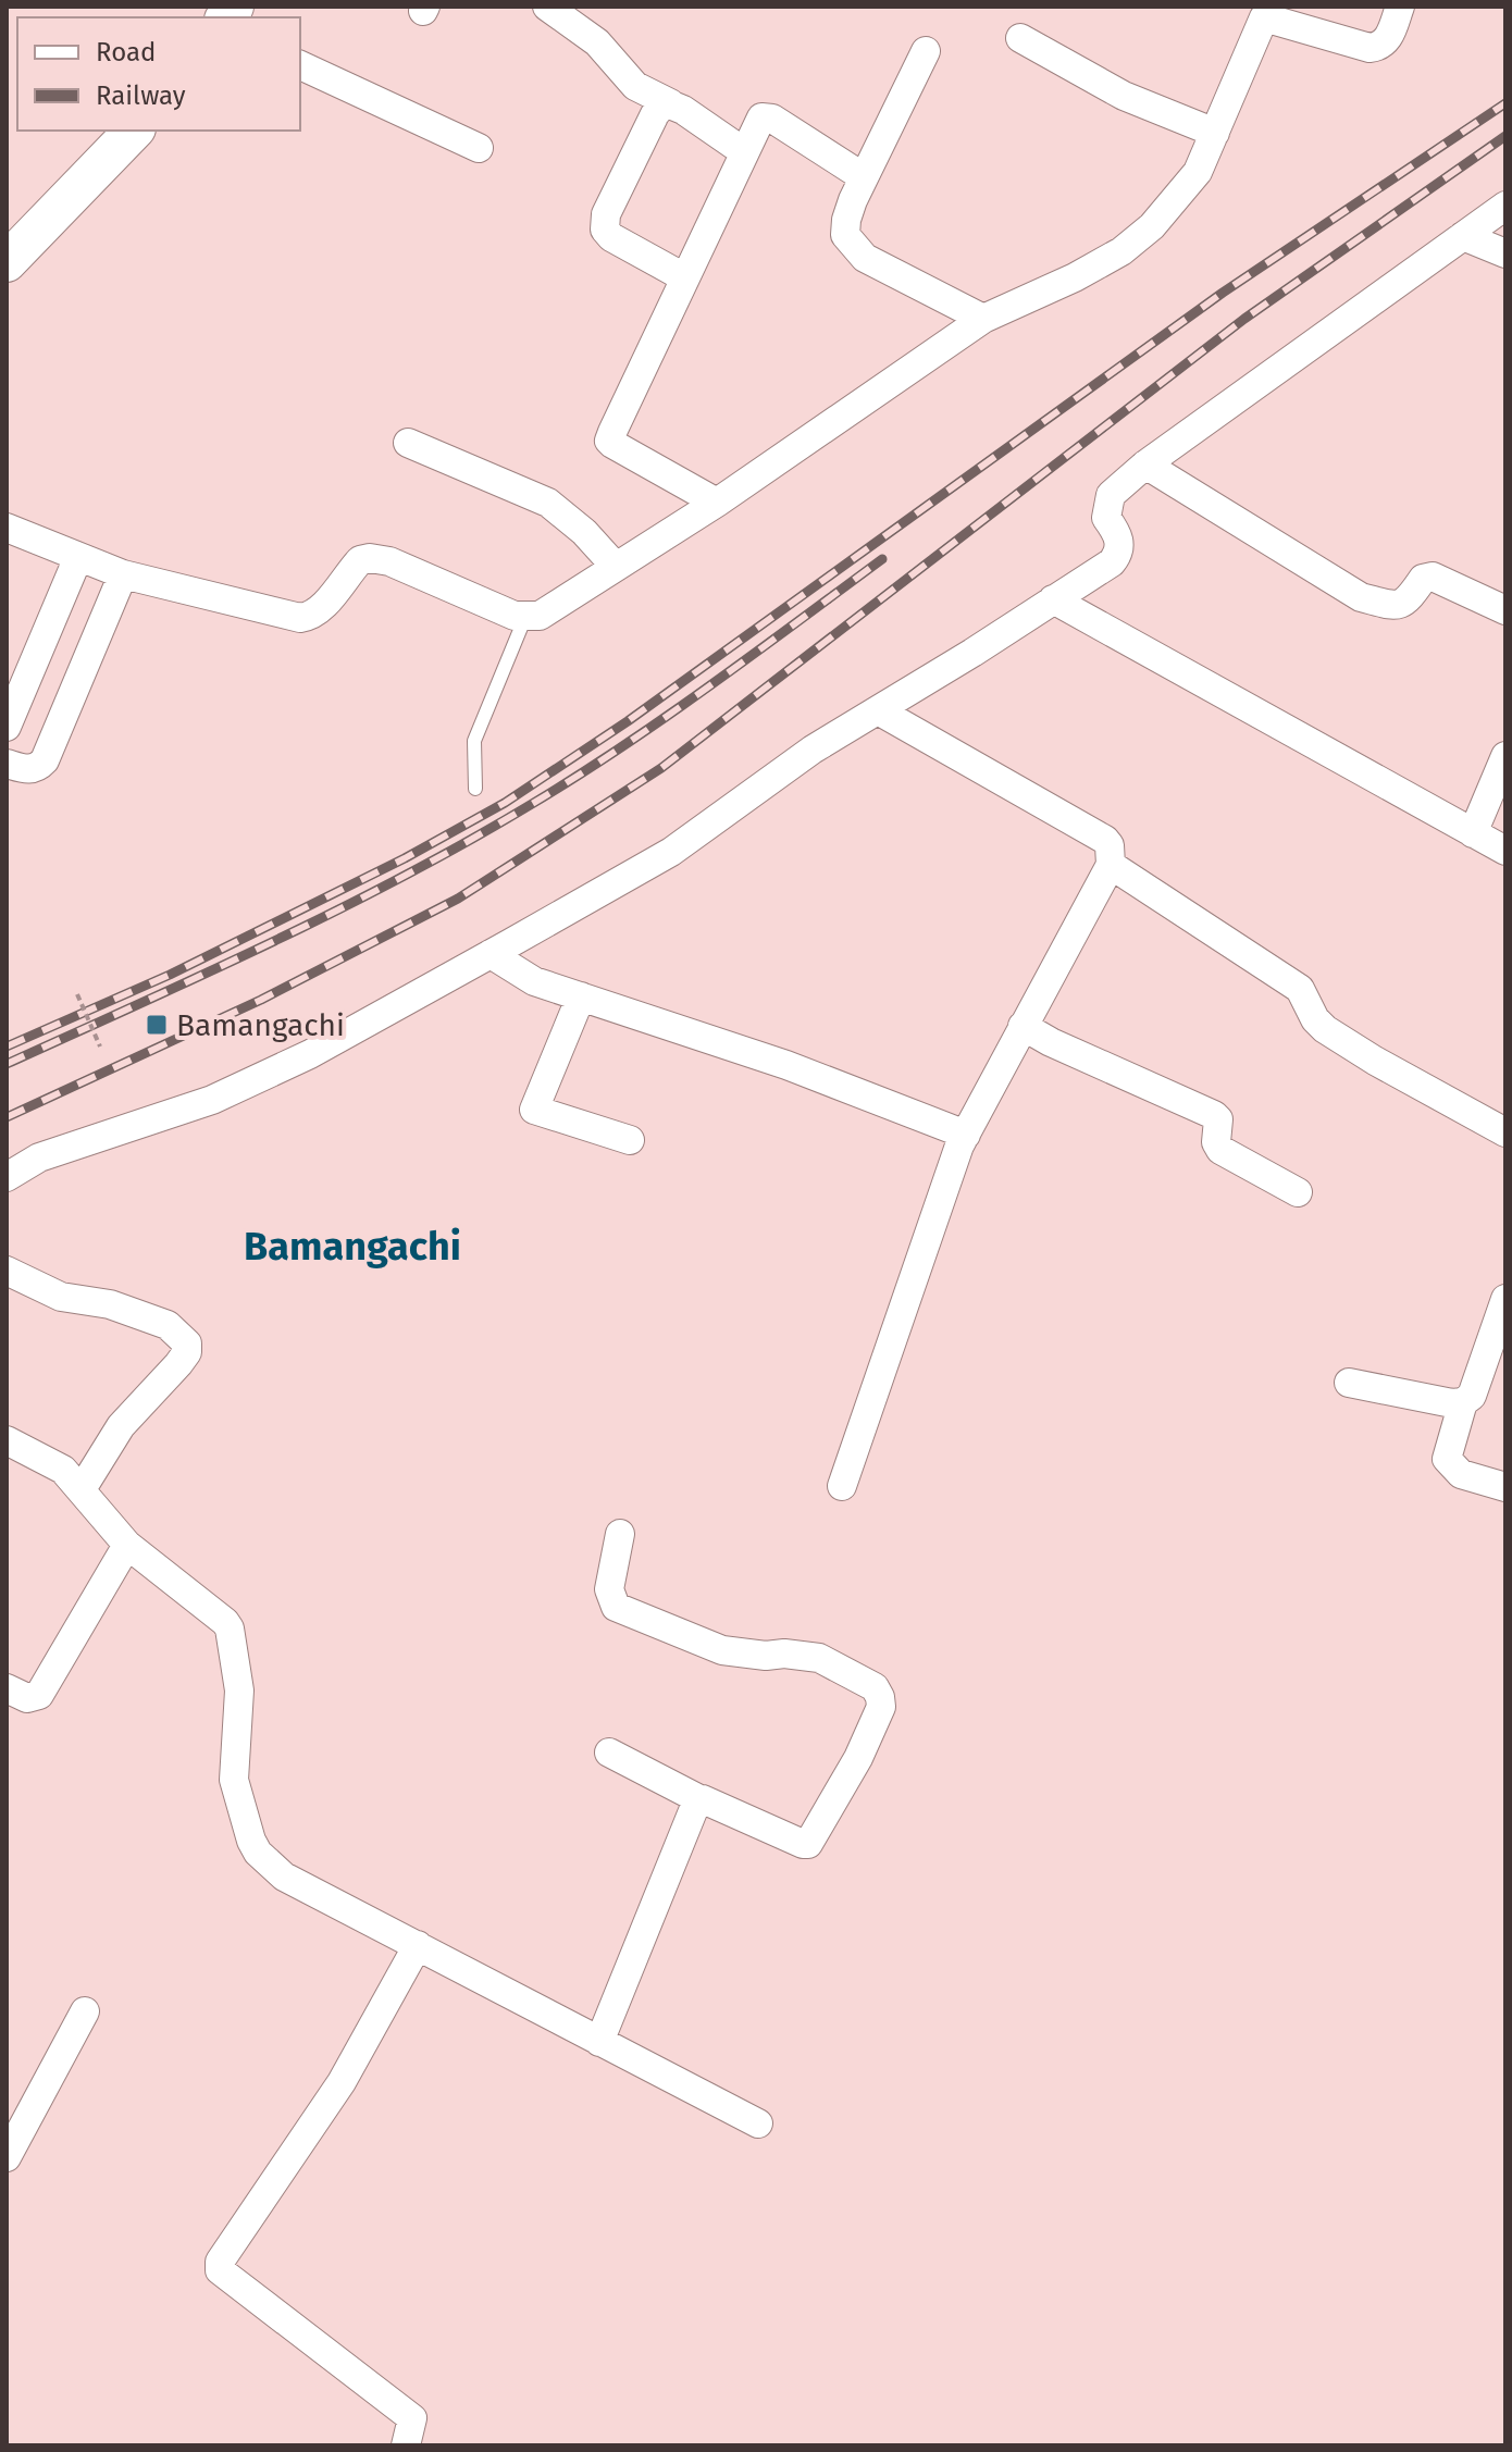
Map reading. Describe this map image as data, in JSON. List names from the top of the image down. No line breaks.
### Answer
{"districts":["Bamangachi"],"places":{"transit":["Bamangachi"]},"legend":["Road","Railway"]}
